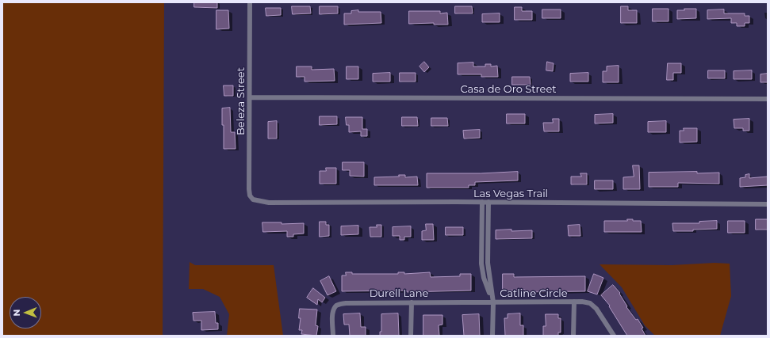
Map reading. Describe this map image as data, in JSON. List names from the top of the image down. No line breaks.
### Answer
{"streets":{"street":["Casa de Oro Street","Beleza Street","Las Vegas Trail","Durell Lane","Catline Circle"]},"crossings":[["Casa de Oro Street","Beleza Street"],["Beleza Street","Las Vegas Trail"],["Durell Lane","Catline Circle"]],"north":"left"}
